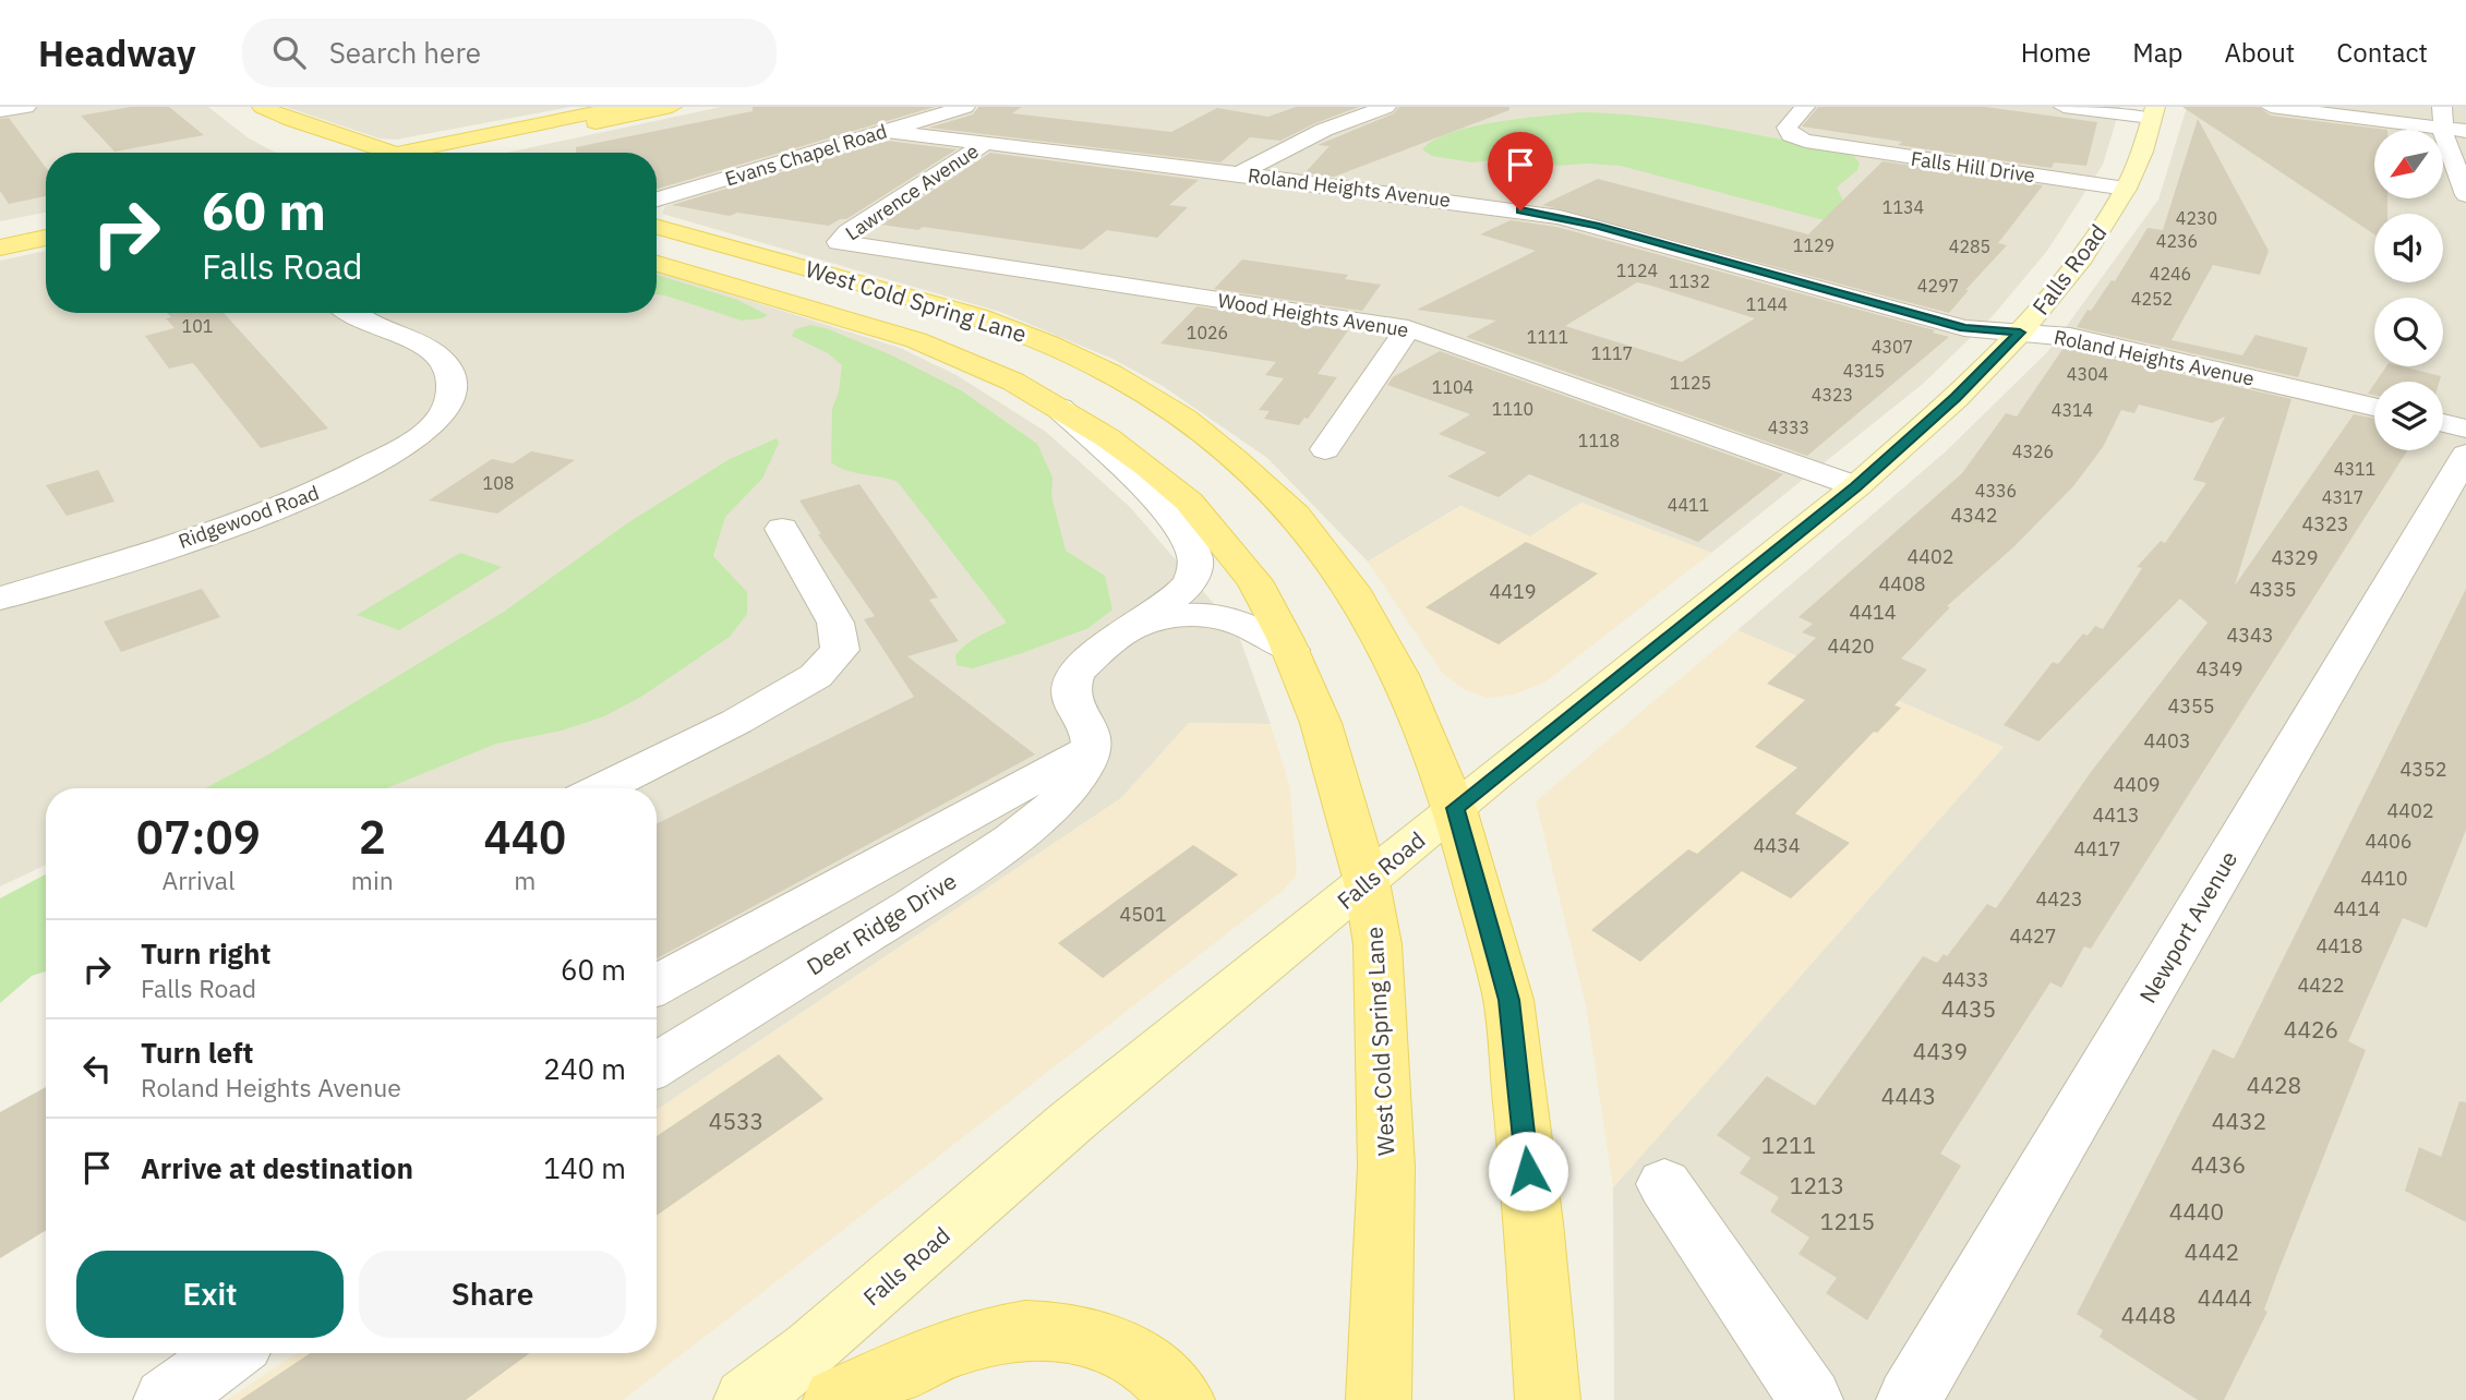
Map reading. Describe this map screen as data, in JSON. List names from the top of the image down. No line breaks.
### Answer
{"streets":{"main road":["Falls Road","West Cold Spring Lane"],"street":["Evans Chapel Road","Falls Hill Drive","Roland Heights Avenue","Lawrence Avenue","Wood Heights Avenue","Ridgewood Road","Deer Ridge Drive","Newport Avenue"]},"crossings":[["Evans Chapel Road","Roland Heights Avenue"],["Falls Hill Drive","Falls Road"],["Roland Heights Avenue","Lawrence Avenue"],["Roland Heights Avenue","Falls Road"],["Lawrence Avenue","Wood Heights Avenue"],["Falls Road","West Cold Spring Lane"],["Falls Road","Wood Heights Avenue"]],"house_numbers":["1134","4230","4236","1129","4285","1124","4246","1132","4297","4252","1144","101","1026","1111","4307","1117","4315","4304","1125","1104","4323","1110","4314","4333","1118","4326","4311","108","4336","4317","4411","4342","4323","4402","4329","4408","4335","4419","4414","4343","4420","4349","4355","4403","4352","4409","4402","4413","4406","4434","4417","4410","4423","4414","4501","4427","4418","4433","4422","4435","4426","4439","4428","4443","4533","4432","1211","4436","1213","4440","1215","4442","4444","4448"],"north":"bottom left","page":{"header":"Headway","search":"Search here","nav":["Home","Map","About","Contact"],"turn":["60 m","Falls Road"],"eta":["07:09","Arrival","2","min","440","m"],"list":[{"name":"Turn right","note":"Falls Road","value":"60 m"},{"name":"Turn left","note":"Roland Heights Avenue","value":"240 m"},{"name":"Arrive at destination","value":"140 m"}],"buttons":["Exit","Share"]}}
